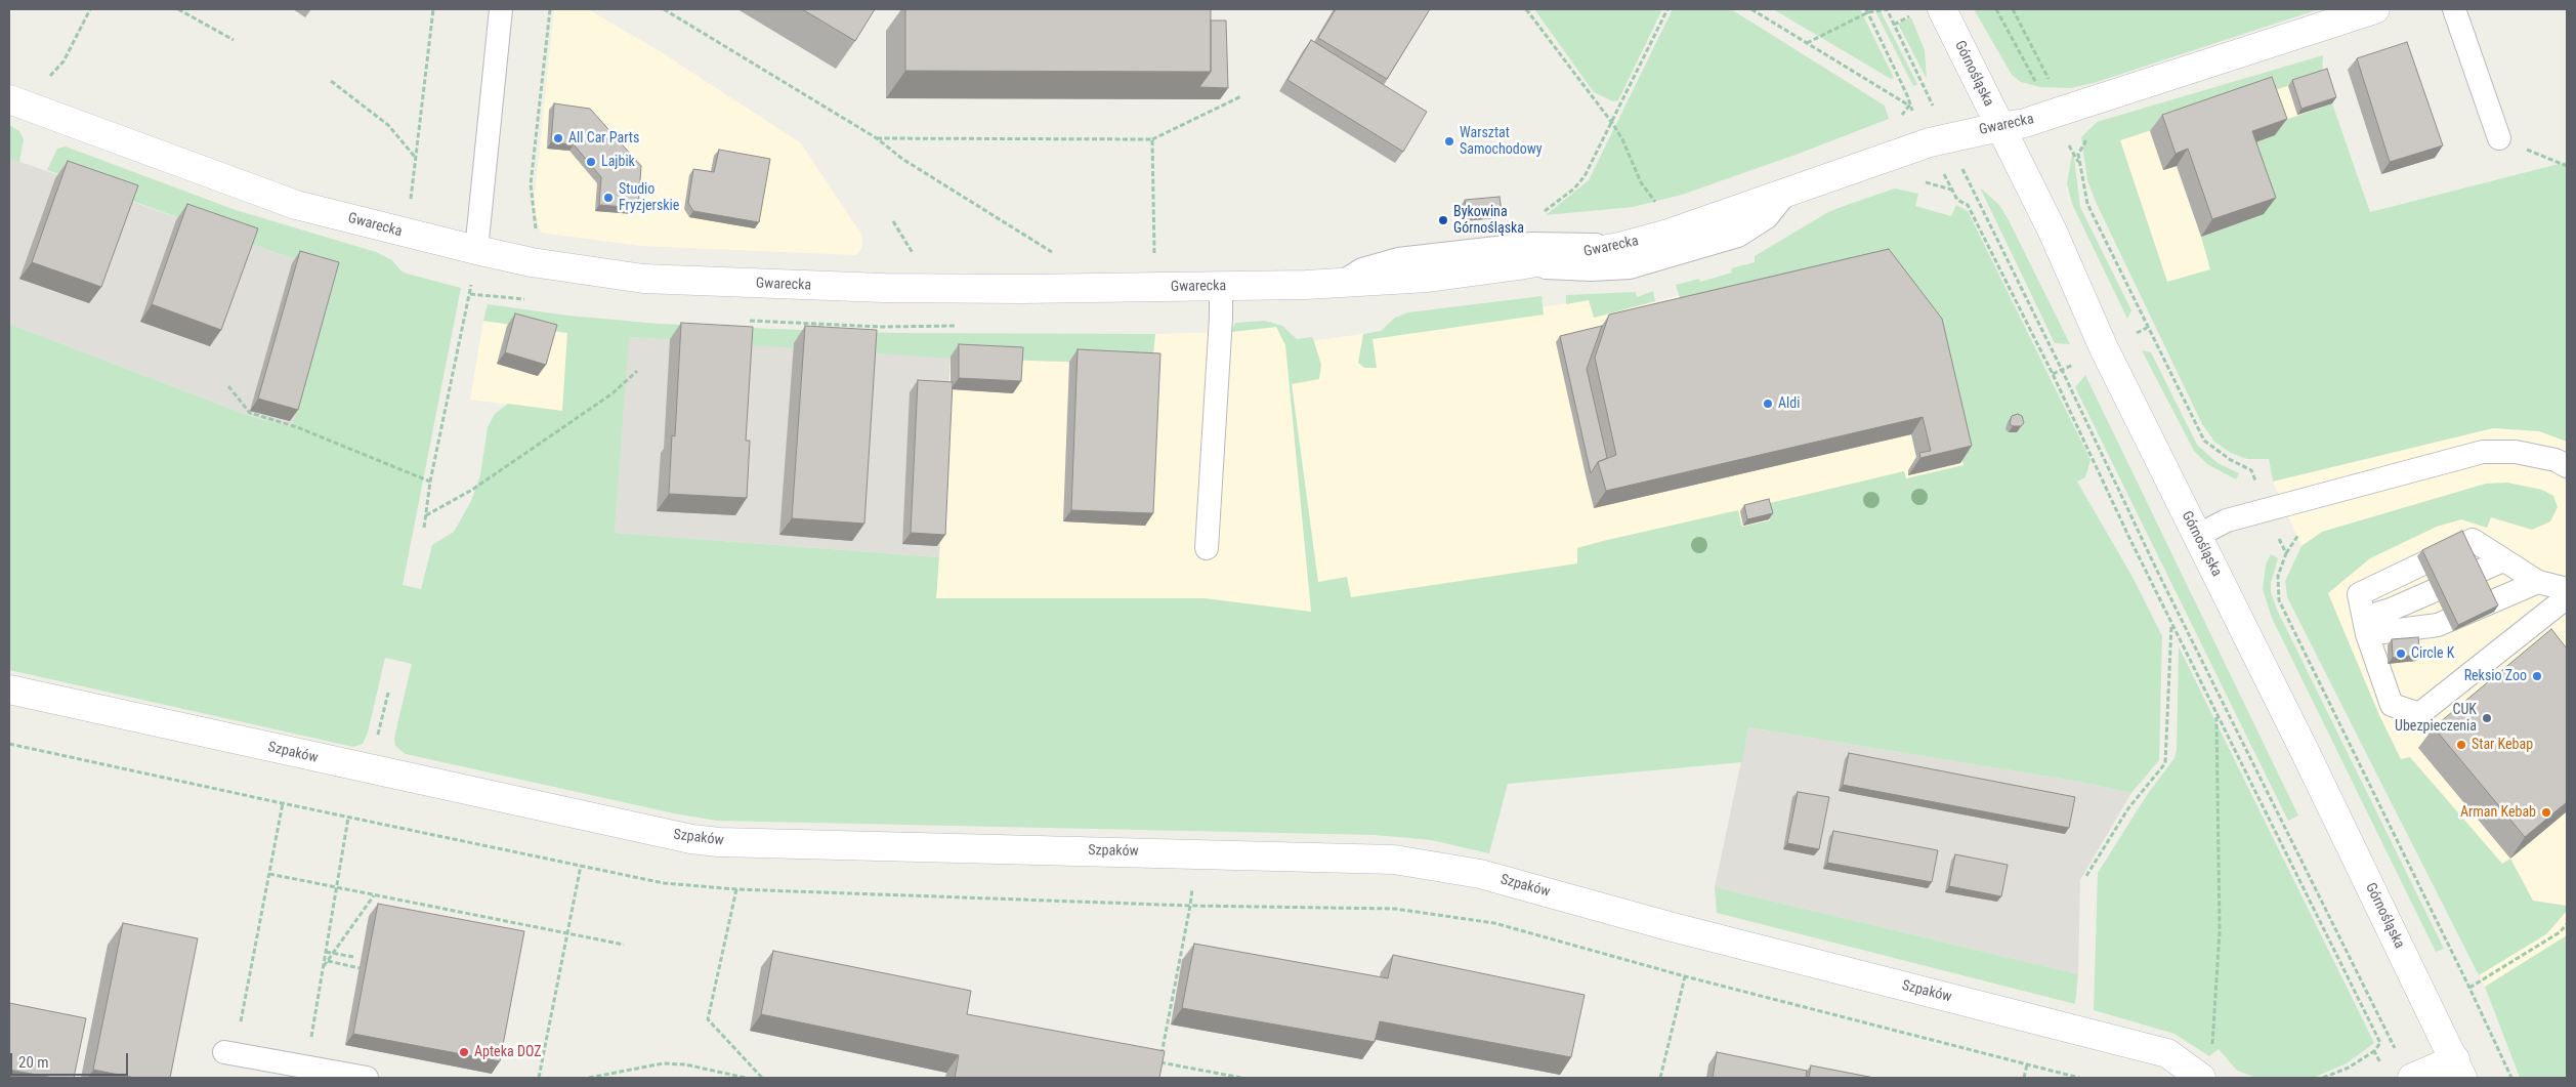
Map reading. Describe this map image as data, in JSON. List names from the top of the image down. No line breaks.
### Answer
{"streets":{"street":["Górnośląska","Gwarecka","Szpaków"]},"crossings":[["Górnośląska","Gwarecka"]],"places":["All Car Parts","Warsztat Samochodowy","Lajbik","Studio Fryzjerskie","Bykowina Górnośląska","Aldi","Circle K","Reksio Zoo","CUK Ubezpieczenia","Star Kebap","Arman Kebab","Apteka DOZ"],"scale_bar":"20 m"}
